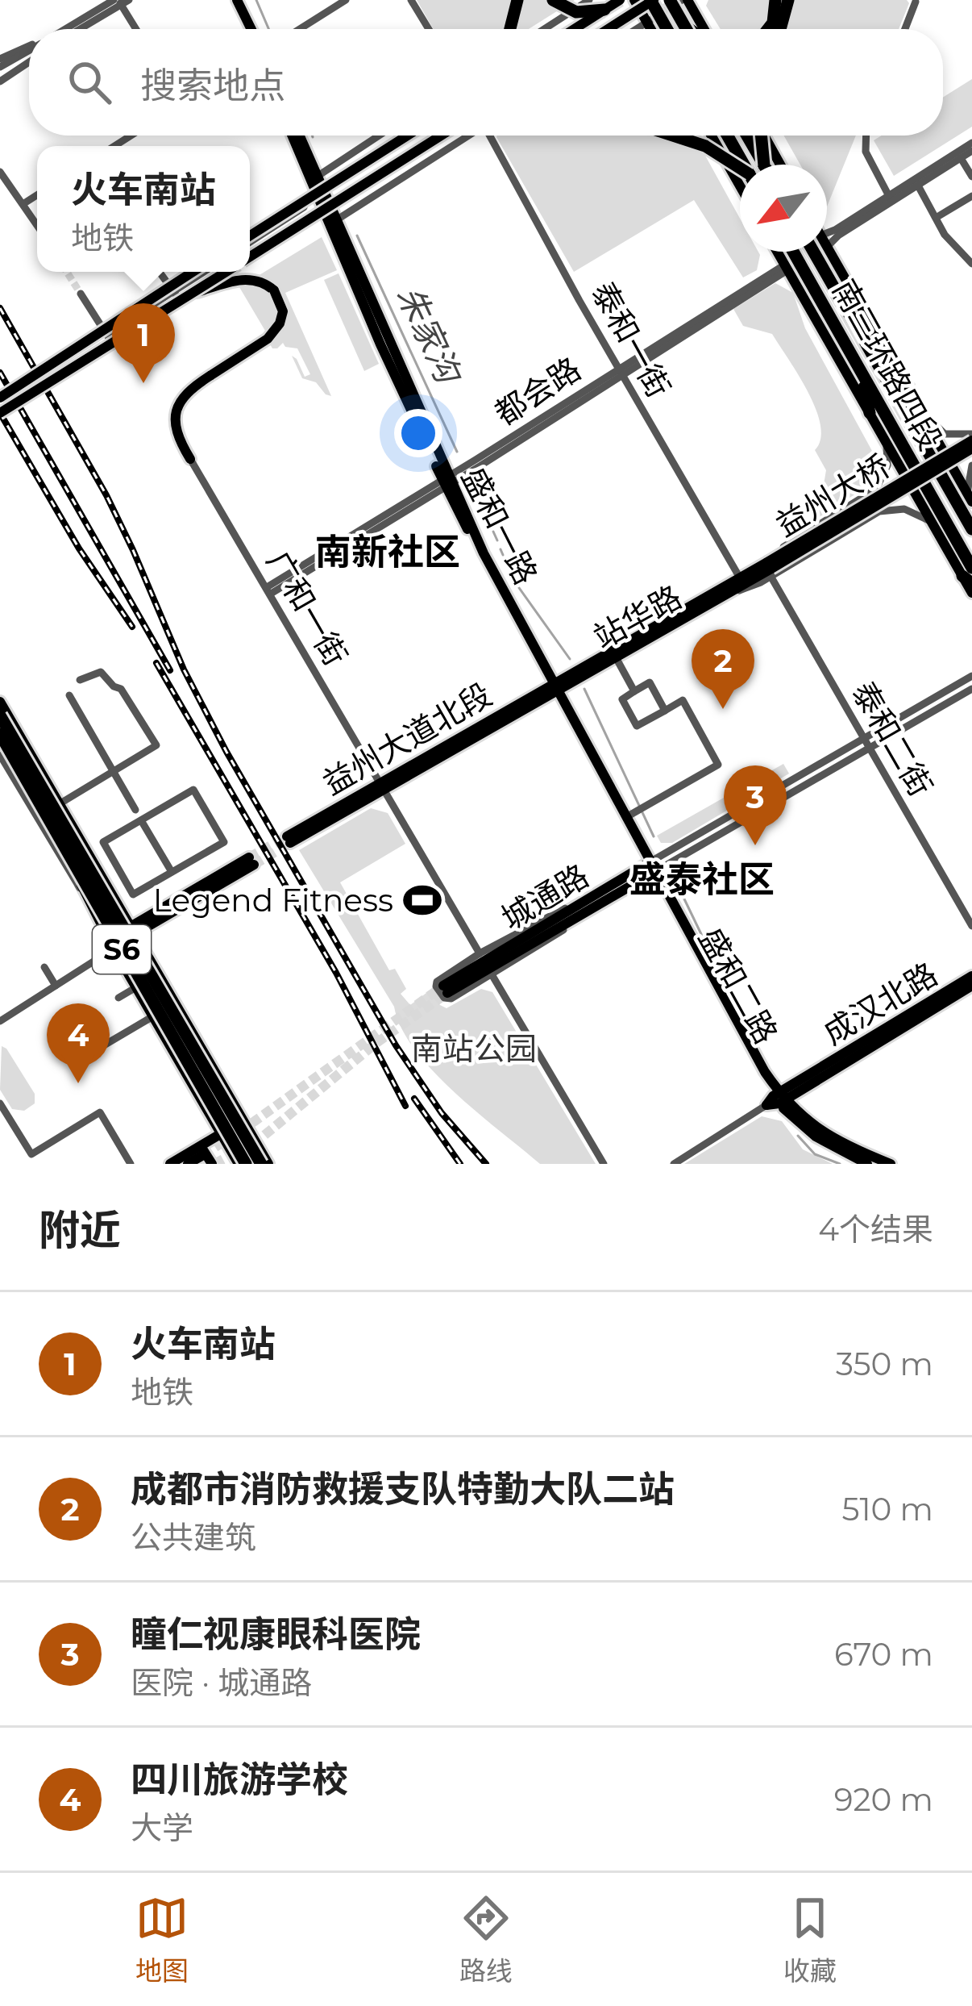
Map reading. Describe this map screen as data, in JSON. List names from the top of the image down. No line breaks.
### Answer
{"streets":{"highway":["南三环路四段","S6"],"main road":["益州大桥","盛和一路","站华路","益州大道北段","城通路","成汉北路"],"street":["泰和一街","都会路","广和一街","泰和二街"]},"crossings":[["泰和一街","都会路"],["泰和一街","站华路"],["南三环路四段","都会路"],["都会路","盛和一路"],["都会路","广和一街"],["益州大桥","站华路"],["益州大桥","泰和二街"],["盛和一路","站华路"],["盛和一路","益州大道北段"],["广和一街","益州大道北段"],["站华路","益州大道北段"],["站华路","泰和二街"],["泰和二街","城通路"]],"districts":["南新社区","盛泰社区"],"water":["朱家沟"],"parks":["南站公园"],"places":{"sports":["Legend Fitness"]},"north":"bottom left","page":{"search":"搜索地点","popup":["火车南站","地铁"],"pins":["1","2","3","4"],"heading":["附近","4个结果"],"list":[{"mark":"1","name":"火车南站","note":"地铁","value":"350 m"},{"mark":"2","name":"成都市消防救援支队特勤大队二站","note":"公共建筑","value":"510 m"},{"mark":"3","name":"瞳仁视康眼科医院","note":"医院 · 城通路","value":"670 m"},{"mark":"4","name":"四川旅游学校","note":"大学","value":"920 m"}],"nav":["地图","路线","收藏"]}}
